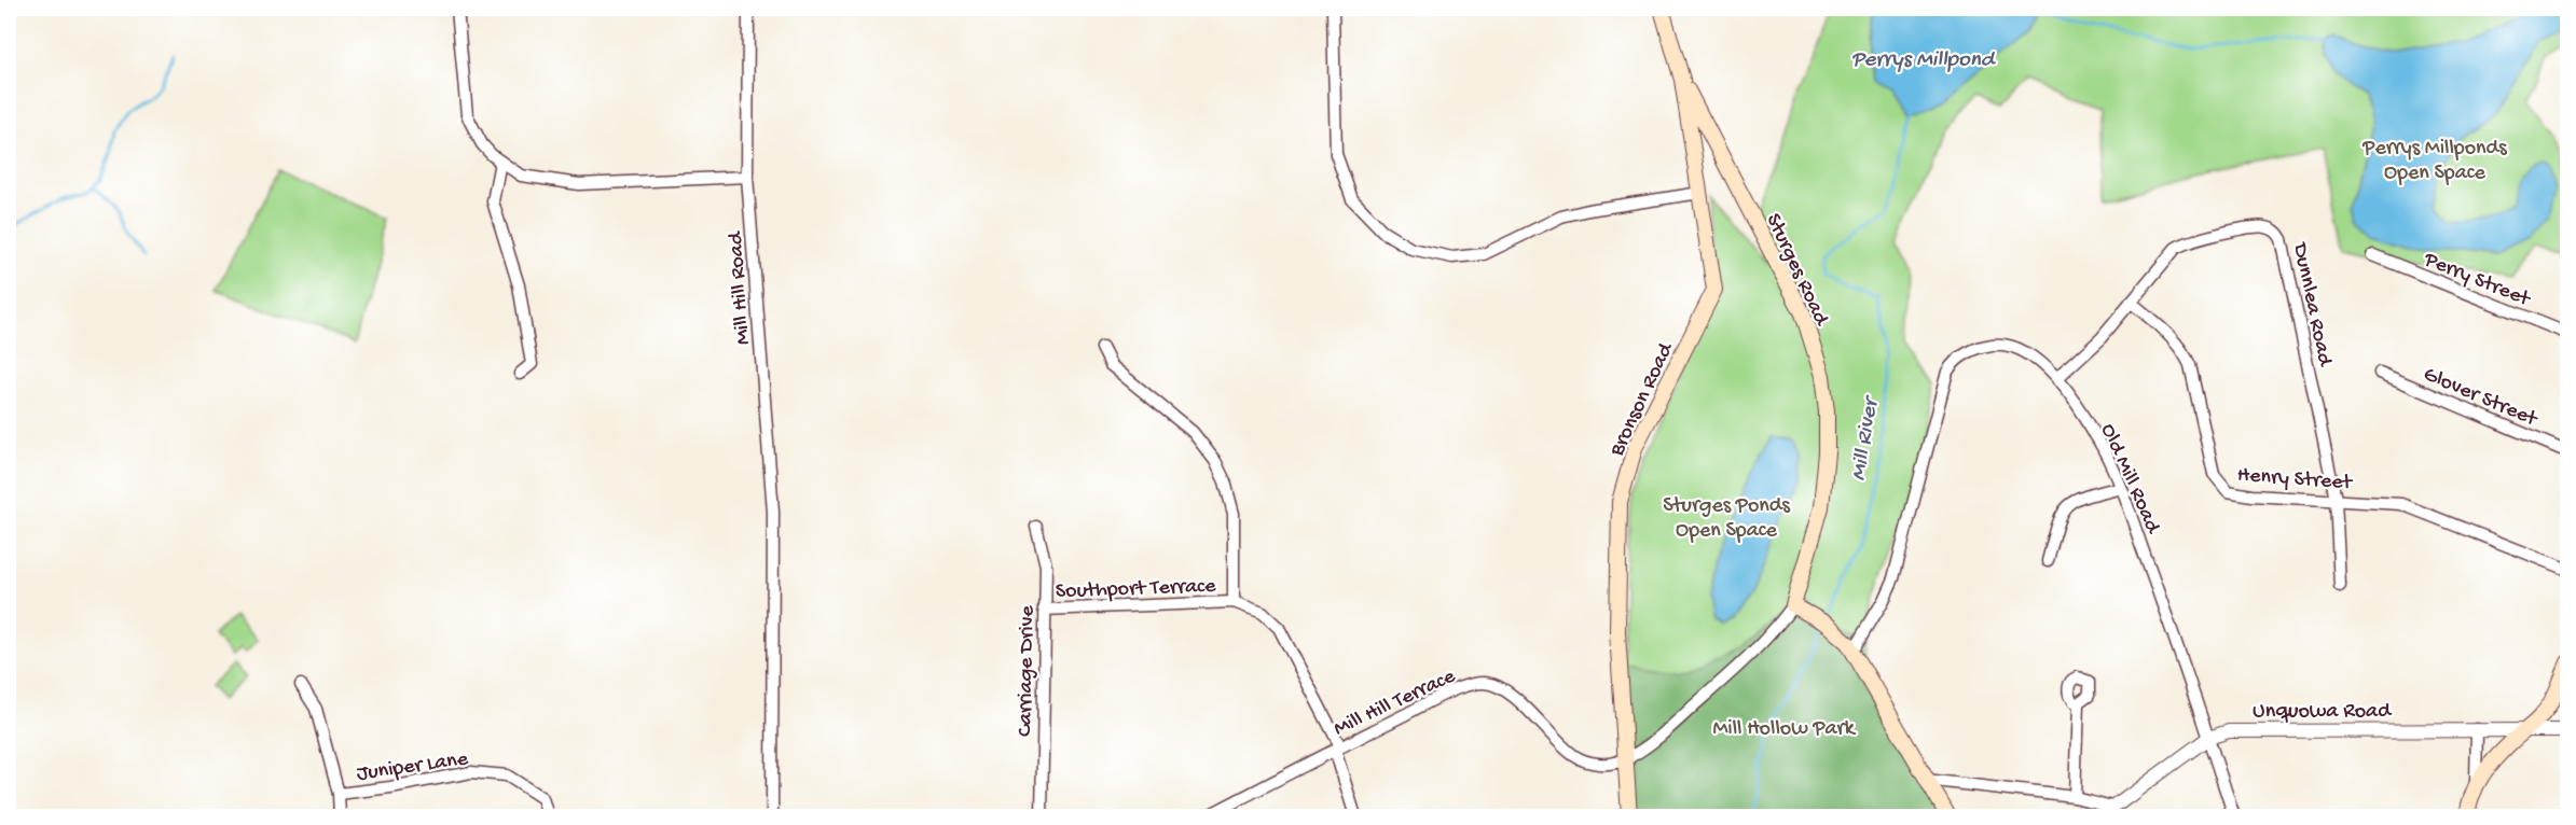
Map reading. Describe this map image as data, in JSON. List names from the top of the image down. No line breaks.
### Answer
{"streets":{"main road":["Sturges Road","Bronson Road"],"street":["Perry Street","Mill Hill Road","Dunnlea Road","Glover Street","Henry Street","Old Mill Road","Southport Terrace","Carriage Drive","Mill Hill Terrace","Unquowa Road","Juniper Lane"]},"crossings":[["Sturges Road","Bronson Road"],["Dunnlea Road","Henry Street"],["Dunnlea Road","Old Mill Road"],["Bronson Road","Mill Hill Terrace"],["Old Mill Road","Unquowa Road"],["Southport Terrace","Carriage Drive"]],"water":["Perrys Millpond","Mill River"],"parks":["Perrys Millponds Open Space","Sturges Ponds Open Space","Mill Hollow Park"]}
